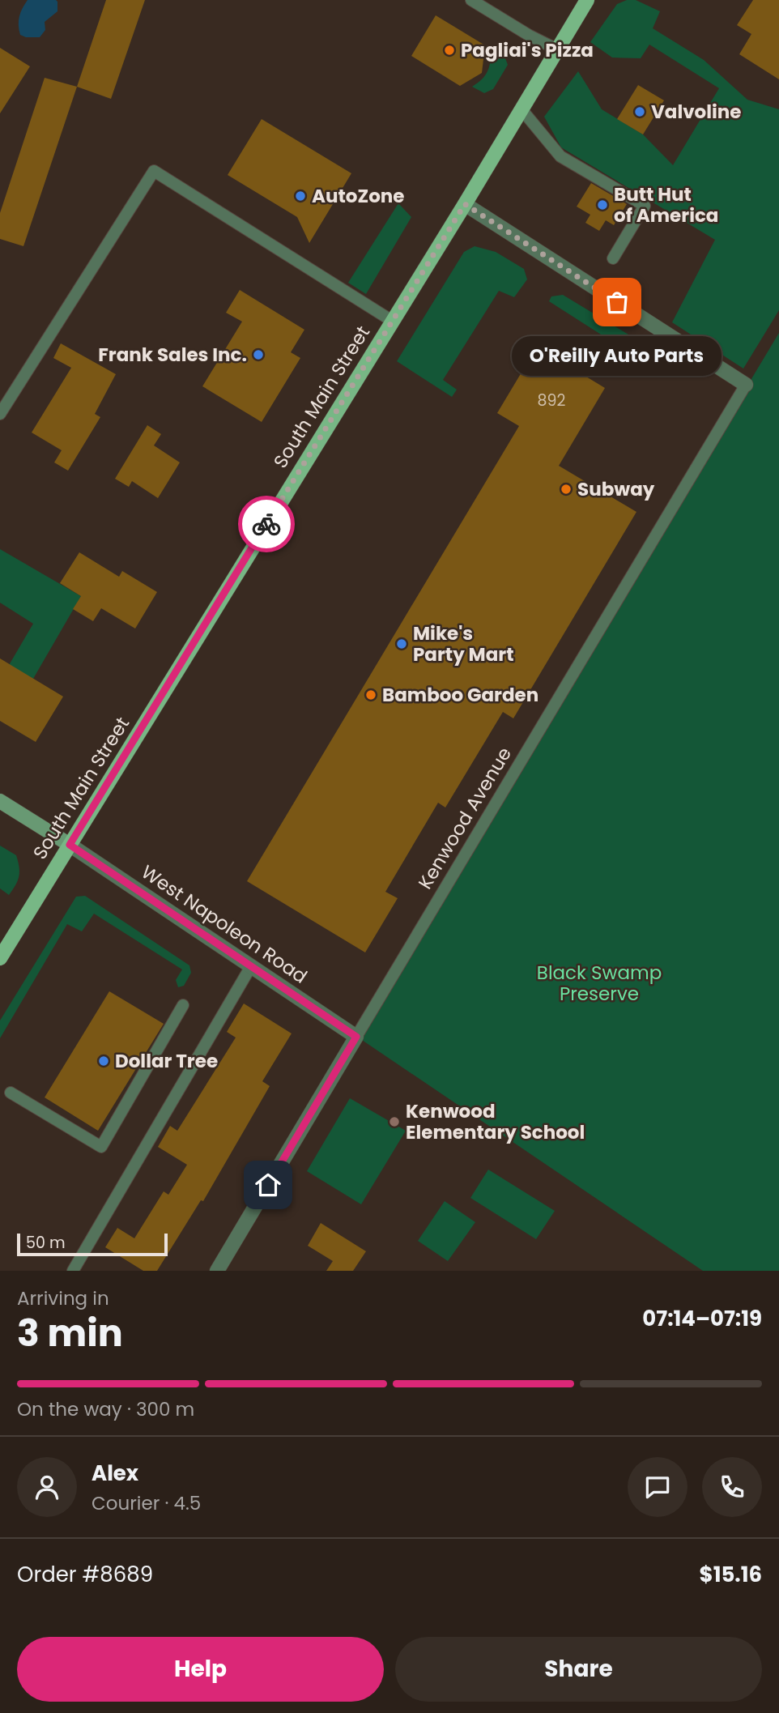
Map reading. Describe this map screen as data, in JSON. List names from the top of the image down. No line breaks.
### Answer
{"streets":{"main road":["South Main Street"],"street":["Kenwood Avenue","West Napoleon Road"]},"crossings":[["South Main Street","West Napoleon Road"],["Kenwood Avenue","West Napoleon Road"]],"parks":["Black Swamp Preserve"],"places":["Pagliai's Pizza","Valvoline","AutoZone","Butt Hut of America","O'Reilly Auto Parts","Frank Sales Inc.","Subway","Mike's Party Mart","Bamboo Garden","Dollar Tree","Kenwood Elementary School"],"house_numbers":["892"],"scale_bar":"50 m","page":{"bubble":"O'Reilly Auto Parts","scale":"50 m","heading":["3 min","Arriving in","07:14–07:19"],"panel":["Alex","Courier · 4.5","Order #8689","$15.16"],"bar":"On the way · 300 m","buttons":["Help","Share"]}}
